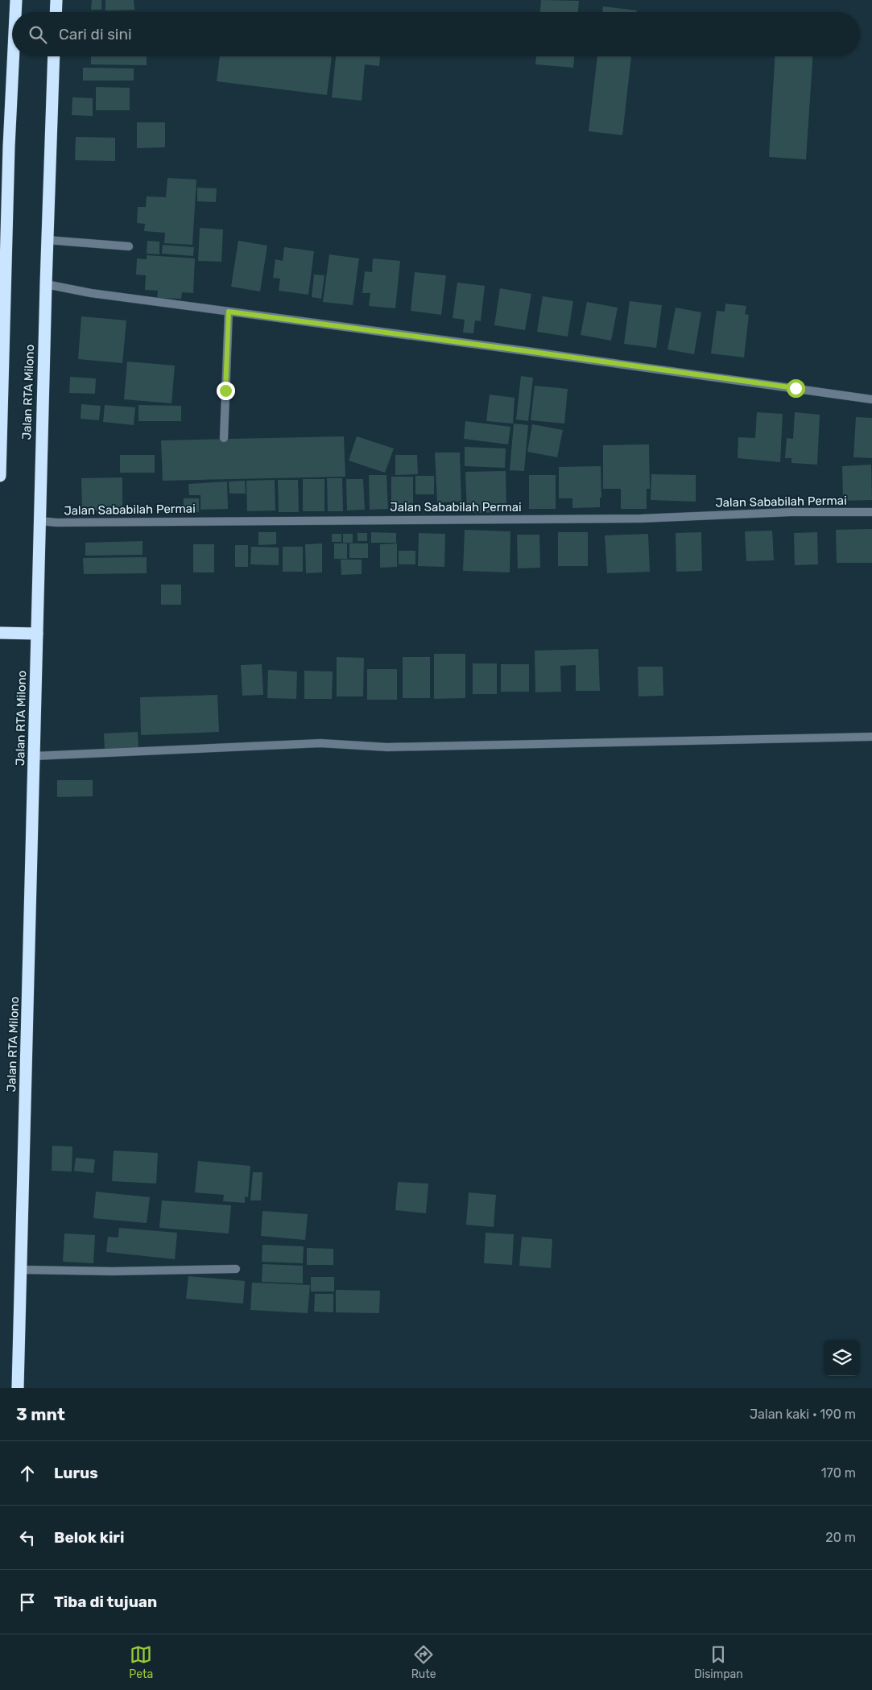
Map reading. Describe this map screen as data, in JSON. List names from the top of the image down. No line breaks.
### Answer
{"streets":{"highway":["Jalan RTA Milono"],"street":["Jalan Sababilah Permai"]},"crossings":[["Jalan RTA Milono","Jalan Sababilah Permai"]],"page":{"search":"Cari di sini","heading":["3 mnt","Jalan kaki · 190 m"],"list":[["Lurus","170 m"],["Belok kiri","20 m"],"Tiba di tujuan"],"nav":["Peta","Rute","Disimpan"]}}
